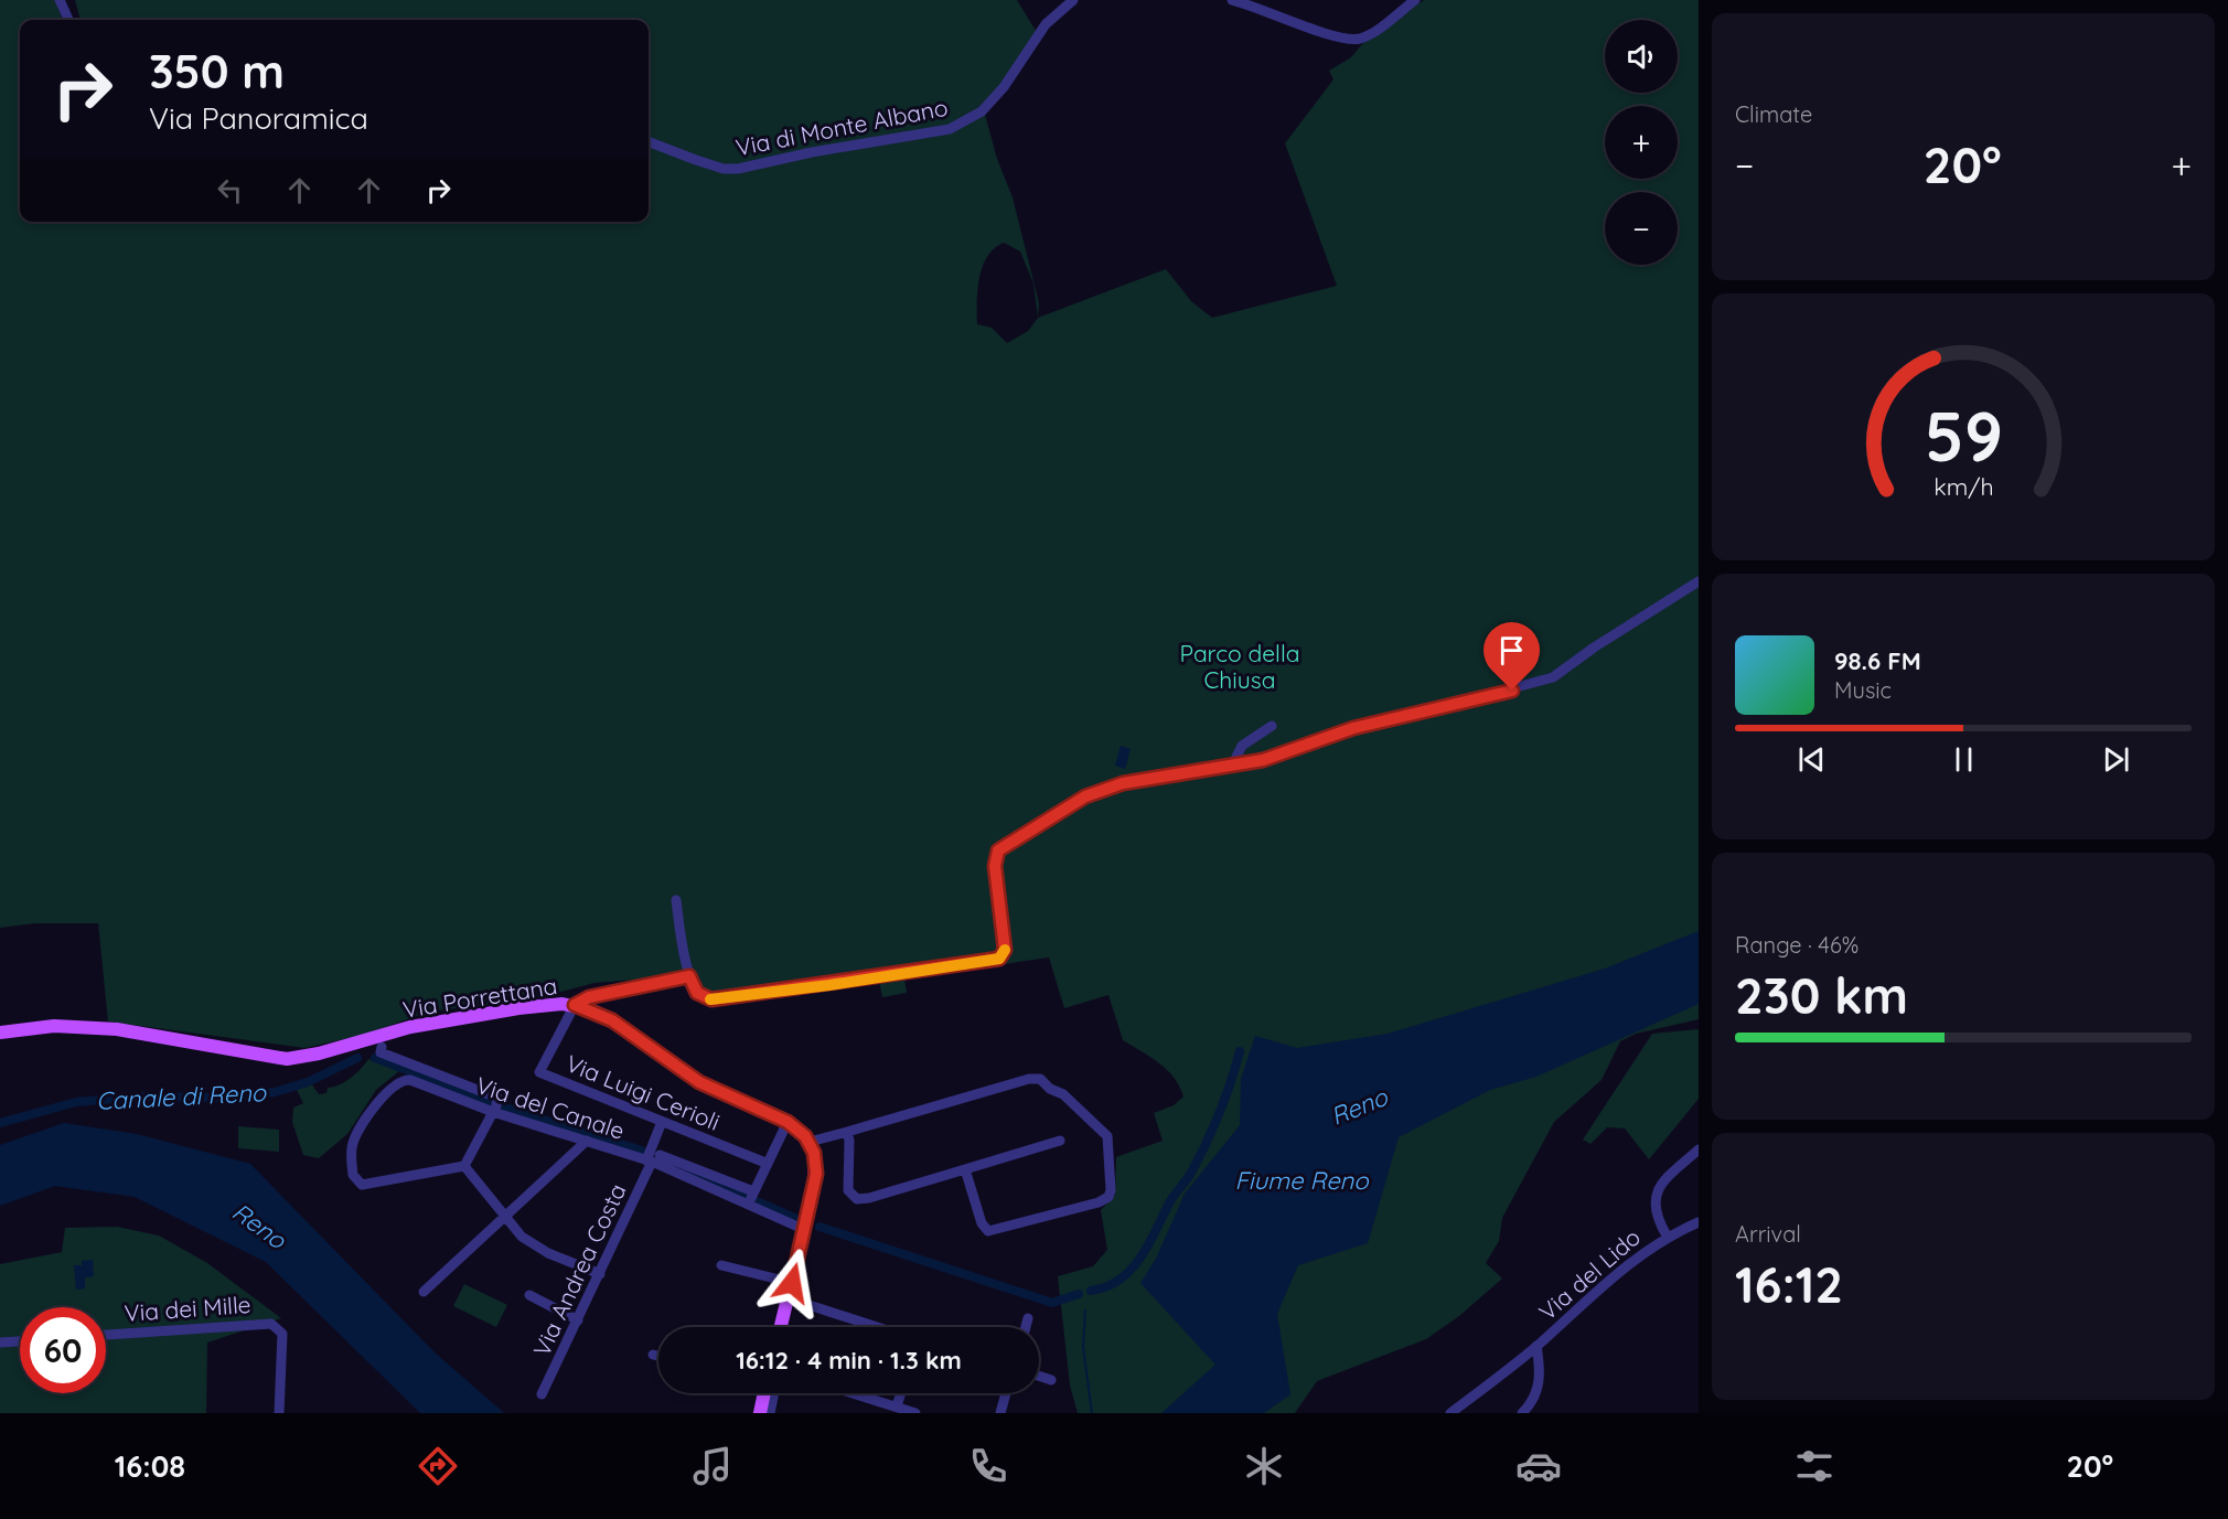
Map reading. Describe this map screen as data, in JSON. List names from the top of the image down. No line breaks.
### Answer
{"streets":{"main road":["Via Porrettana"],"street":["Via di Monte Albano","Via Luigi Cerioli","Via del Canale","Via Andrea Costa","Via del Lido","Via dei Mille"]},"crossings":[["Via Porrettana","Via Luigi Cerioli"],["Via Luigi Cerioli","Via Andrea Costa"],["Via del Canale","Via Andrea Costa"]],"water":["Canale di Reno","Reno","Fiume Reno"],"parks":["Parco della Chiusa"],"page":{"tile":["Climate",["Range · 46%","230 km"],["Arrival","16:12"]],"map_buttons":["+","−"],"turn":["350 m","Via Panoramica"],"heat":["−","20°","+"],"song":["98.6 FM","Music"],"limit":"60","trip":"16:12 · 4 min · 1.3 km","tabs":["16:08","20°"],"gauge":["59","km/h"]}}
